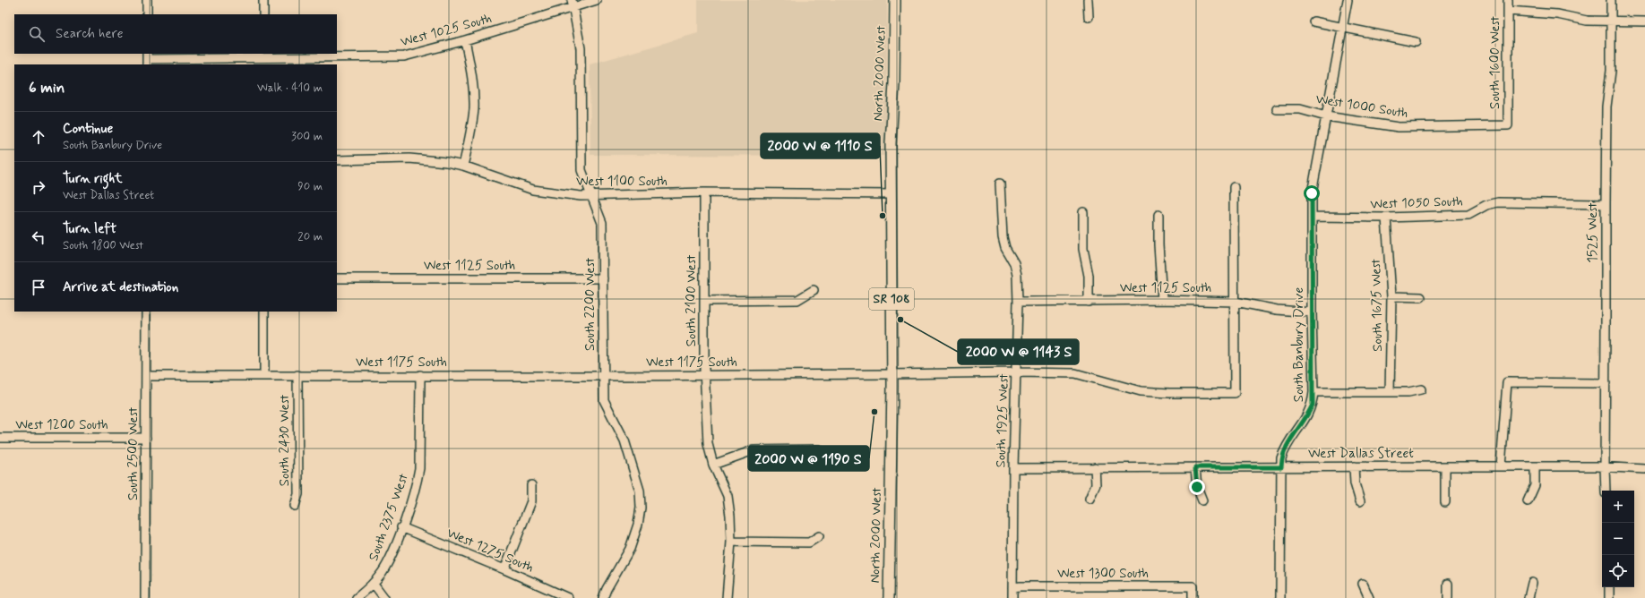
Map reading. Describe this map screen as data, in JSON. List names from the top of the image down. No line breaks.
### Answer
{"streets":{"main road":["North 2000 West","SR 108"],"street":["West 1025 South","South 1600 West","West 1000 South","West 1100 South","West 1050 South","1525 West","West 1125 South","South 2100 West","South 2200 West","South 1675 West","South Banbury Drive","West 1175 South","South 1925 West","West 1200 South","South 2430 West","South 2500 West","West Dallas Street","South 2375 West","West 1275 South","West 1300 South"]},"crossings":[["West 1025 South","South 2200 West"],["South 1600 West","West 1000 South"],["North 2000 West","West 1100 South"],["North 2000 West","West 1175 South"],["West 1000 South","South Banbury Drive"],["West 1100 South","South 2100 West"],["West 1100 South","South 2200 West"],["West 1050 South","1525 West"],["West 1050 South","South 1675 West"],["West 1050 South","South Banbury Drive"],["1525 West","West Dallas Street"],["West 1125 South","South 2200 West"],["West 1125 South","South Banbury Drive"],["West 1125 South","West 1175 South"],["West 1125 South","South 1925 West"],["South 2100 West","West 1175 South"],["South 2200 West","West 1175 South"],["South Banbury Drive","West Dallas Street"],["West 1175 South","South 1925 West"],["West 1175 South","South 2430 West"],["West 1175 South","South 2500 West"],["West 1175 South","South 2375 West"],["South 1925 West","West Dallas Street"],["South 1925 West","West 1300 South"],["West 1200 South","South 2500 West"],["South 2375 West","West 1275 South"]],"places":["2000 W @ 1110 S","2000 W @ 1143 S","2000 W @ 1190 S"],"page":{"search":"Search here","heading":["6 min","Walk · 410 m"],"list":[["Continue","South Banbury Drive","300 m"],["Turn right","West Dallas Street","90 m"],["Turn left","South 1800 West","20 m"],"Arrive at destination"],"map_buttons":["+","−"]}}
